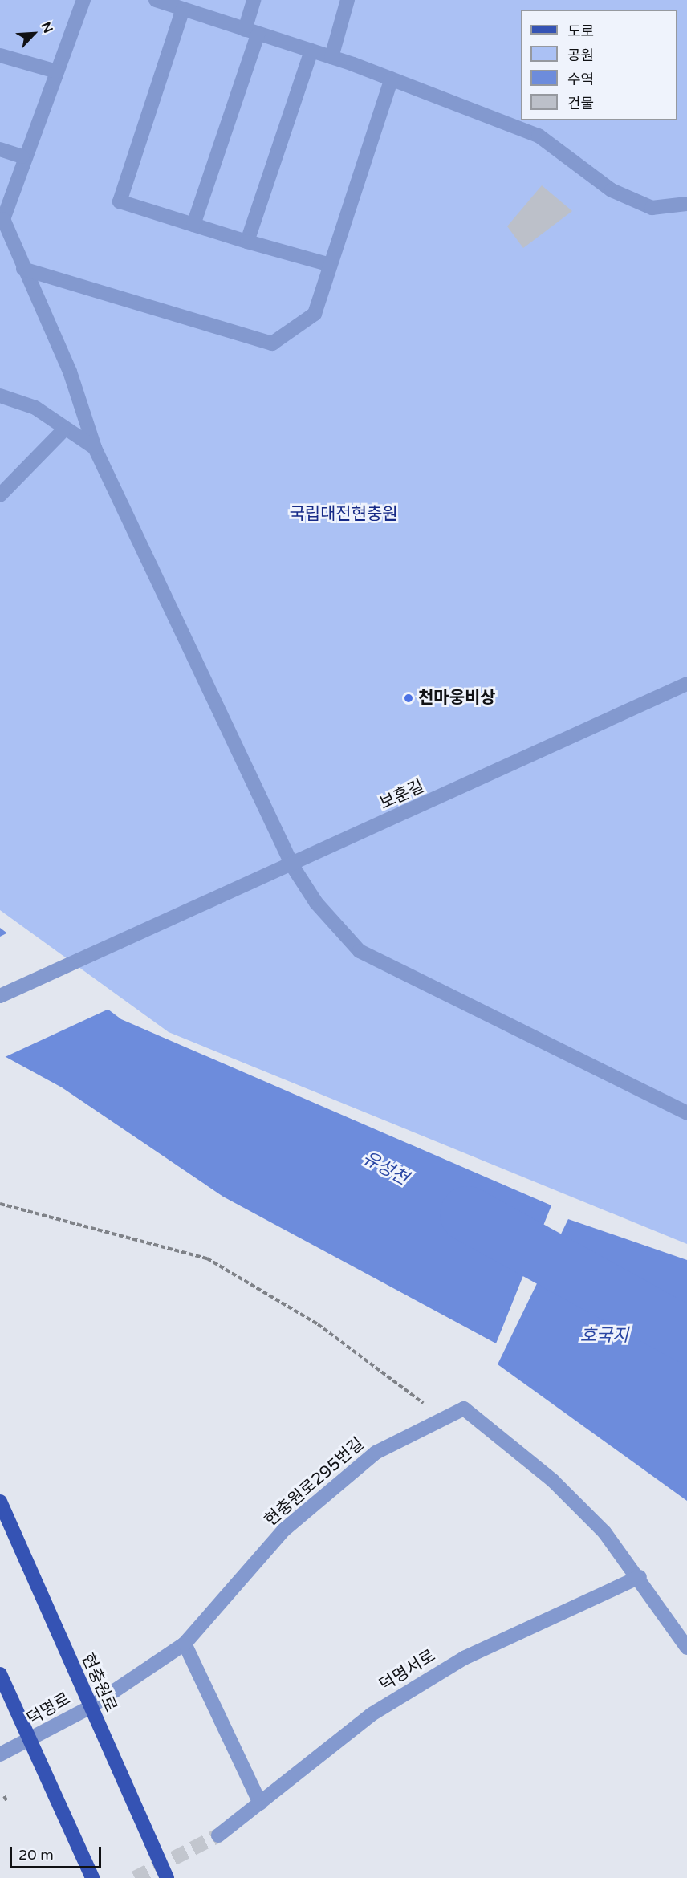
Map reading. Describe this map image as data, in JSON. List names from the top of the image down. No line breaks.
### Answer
{"streets":{"main road":["현충원로"],"street":["보훈길","현충원로295번길","덕명서로","덕명로"]},"crossings":[["현충원로295번길","덕명서로"],["현충원로295번길","현충원로"],["현충원로295번길","덕명로"],["현충원로","덕명로"]],"water":["유성천","호국지"],"parks":["국립대전현충원"],"places":["천마웅비상"],"legend":["도로","공원","수역","건물"],"scale_bar":"20 m","north":"top right"}
